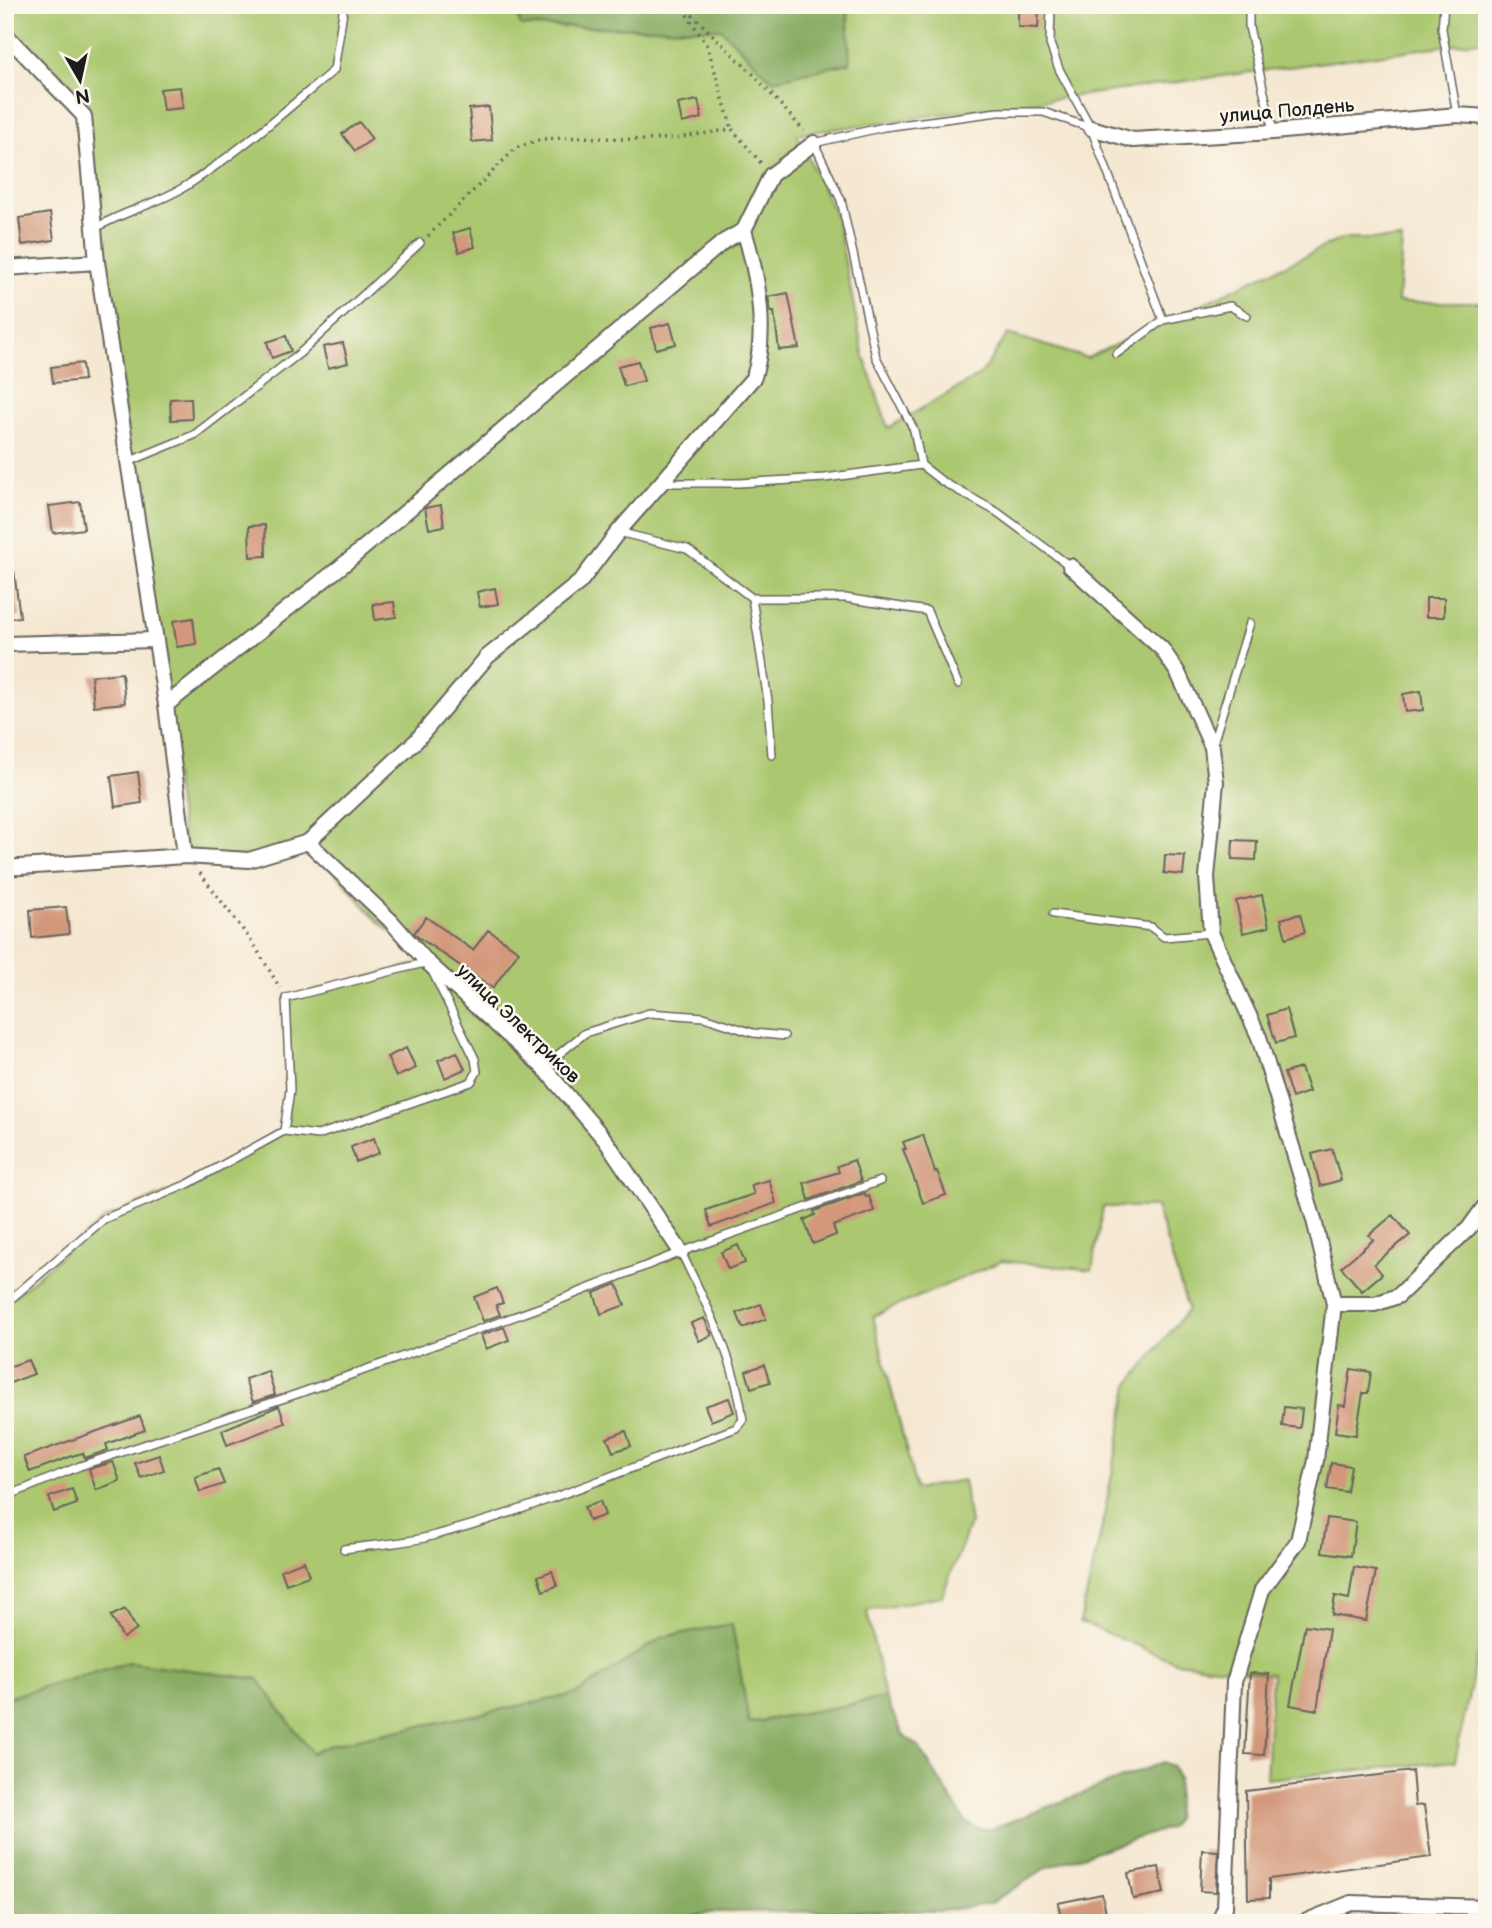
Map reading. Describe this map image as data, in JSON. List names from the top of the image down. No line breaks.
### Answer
{"streets":{"street":["улица Полдень","улица Электриков"]},"north":"bottom"}
